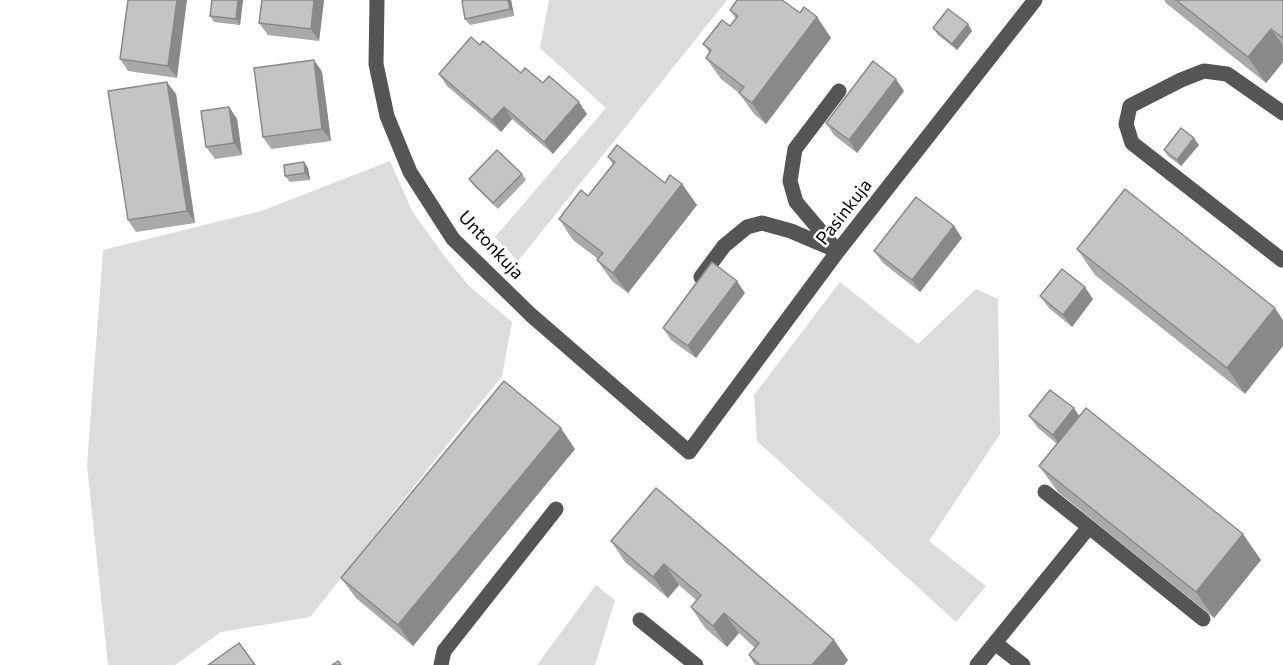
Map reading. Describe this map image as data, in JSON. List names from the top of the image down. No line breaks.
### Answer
{"streets":{"street":["Pasinkuja","Untonkuja"]},"crossings":[["Pasinkuja","Untonkuja"]]}
